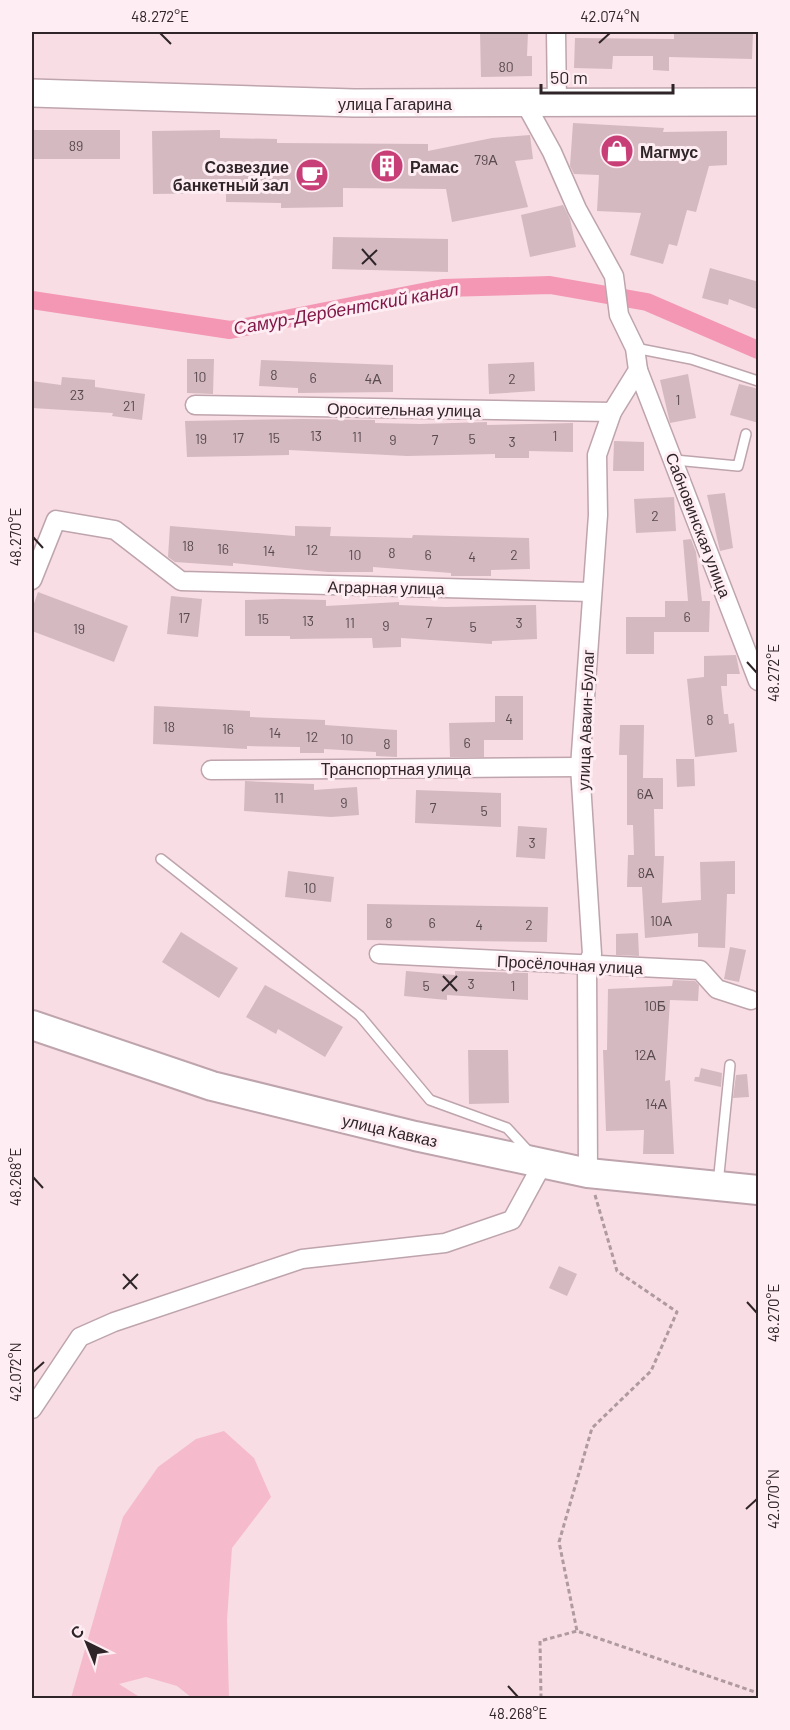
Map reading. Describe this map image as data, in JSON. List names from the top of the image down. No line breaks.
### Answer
{"streets":{"highway":["улица Кавказ"],"main road":["улица Гагарина"],"street":["Оросительная улица","Сабновинская улица","Аграрная улица","улица Аваин-Булаг","Транспортная улица","Просёлочная улица"]},"crossings":[["Оросительная улица","улица Аваин-Булаг"],["Сабновинская улица","улица Аваин-Булаг"],["Аграрная улица","улица Аваин-Булаг"],["улица Аваин-Булаг","Транспортная улица"],["улица Аваин-Булаг","Просёлочная улица"],["улица Аваин-Булаг","улица Кавказ"]],"water":["Самур-Дербентский канал"],"places":{"shop":["Магмус"],"building":["Рамас"],"cafe":["Созвездие банкетный зал"]},"house_numbers":["80","89","79А","8","10","6","4А","2","23","1","21","13","1","11","17","15","19","5","9","7","3","2","18","16","12","14","8","10","6","2","4","6","17","15","13","11","7","3","9","5","19","4","8","18","16","14","12","10","6","8","6А","11","9","7","5","3","8А","10","10А","8","6","4","2","3","5","1","10Б","12А","14А"],"scale_bar":"50 m","north":"top left","coordinates":["48.272°E","42.074°N","48.270°E","48.268°E","42.072°N","42.070°N"]}
